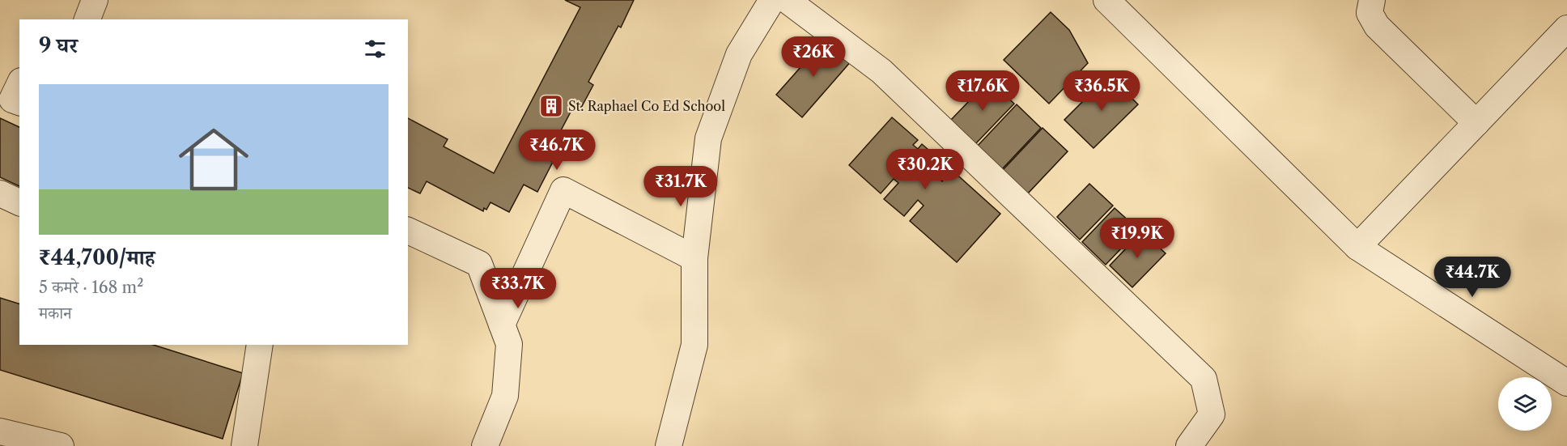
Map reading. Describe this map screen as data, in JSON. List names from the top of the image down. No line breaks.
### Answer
{"places":{"building":["St. Raphael Co Ed School"]},"page":{"heading":"9 घर","price":["₹26K","₹17.6K","₹36.5K","₹46.7K","₹30.2K","₹31.7K","₹19.9K","₹44.7K","₹33.7K"],"list":[{"name":"₹44,700/माह","note":"5 कमरे · 168 m² · मकान"}]}}
